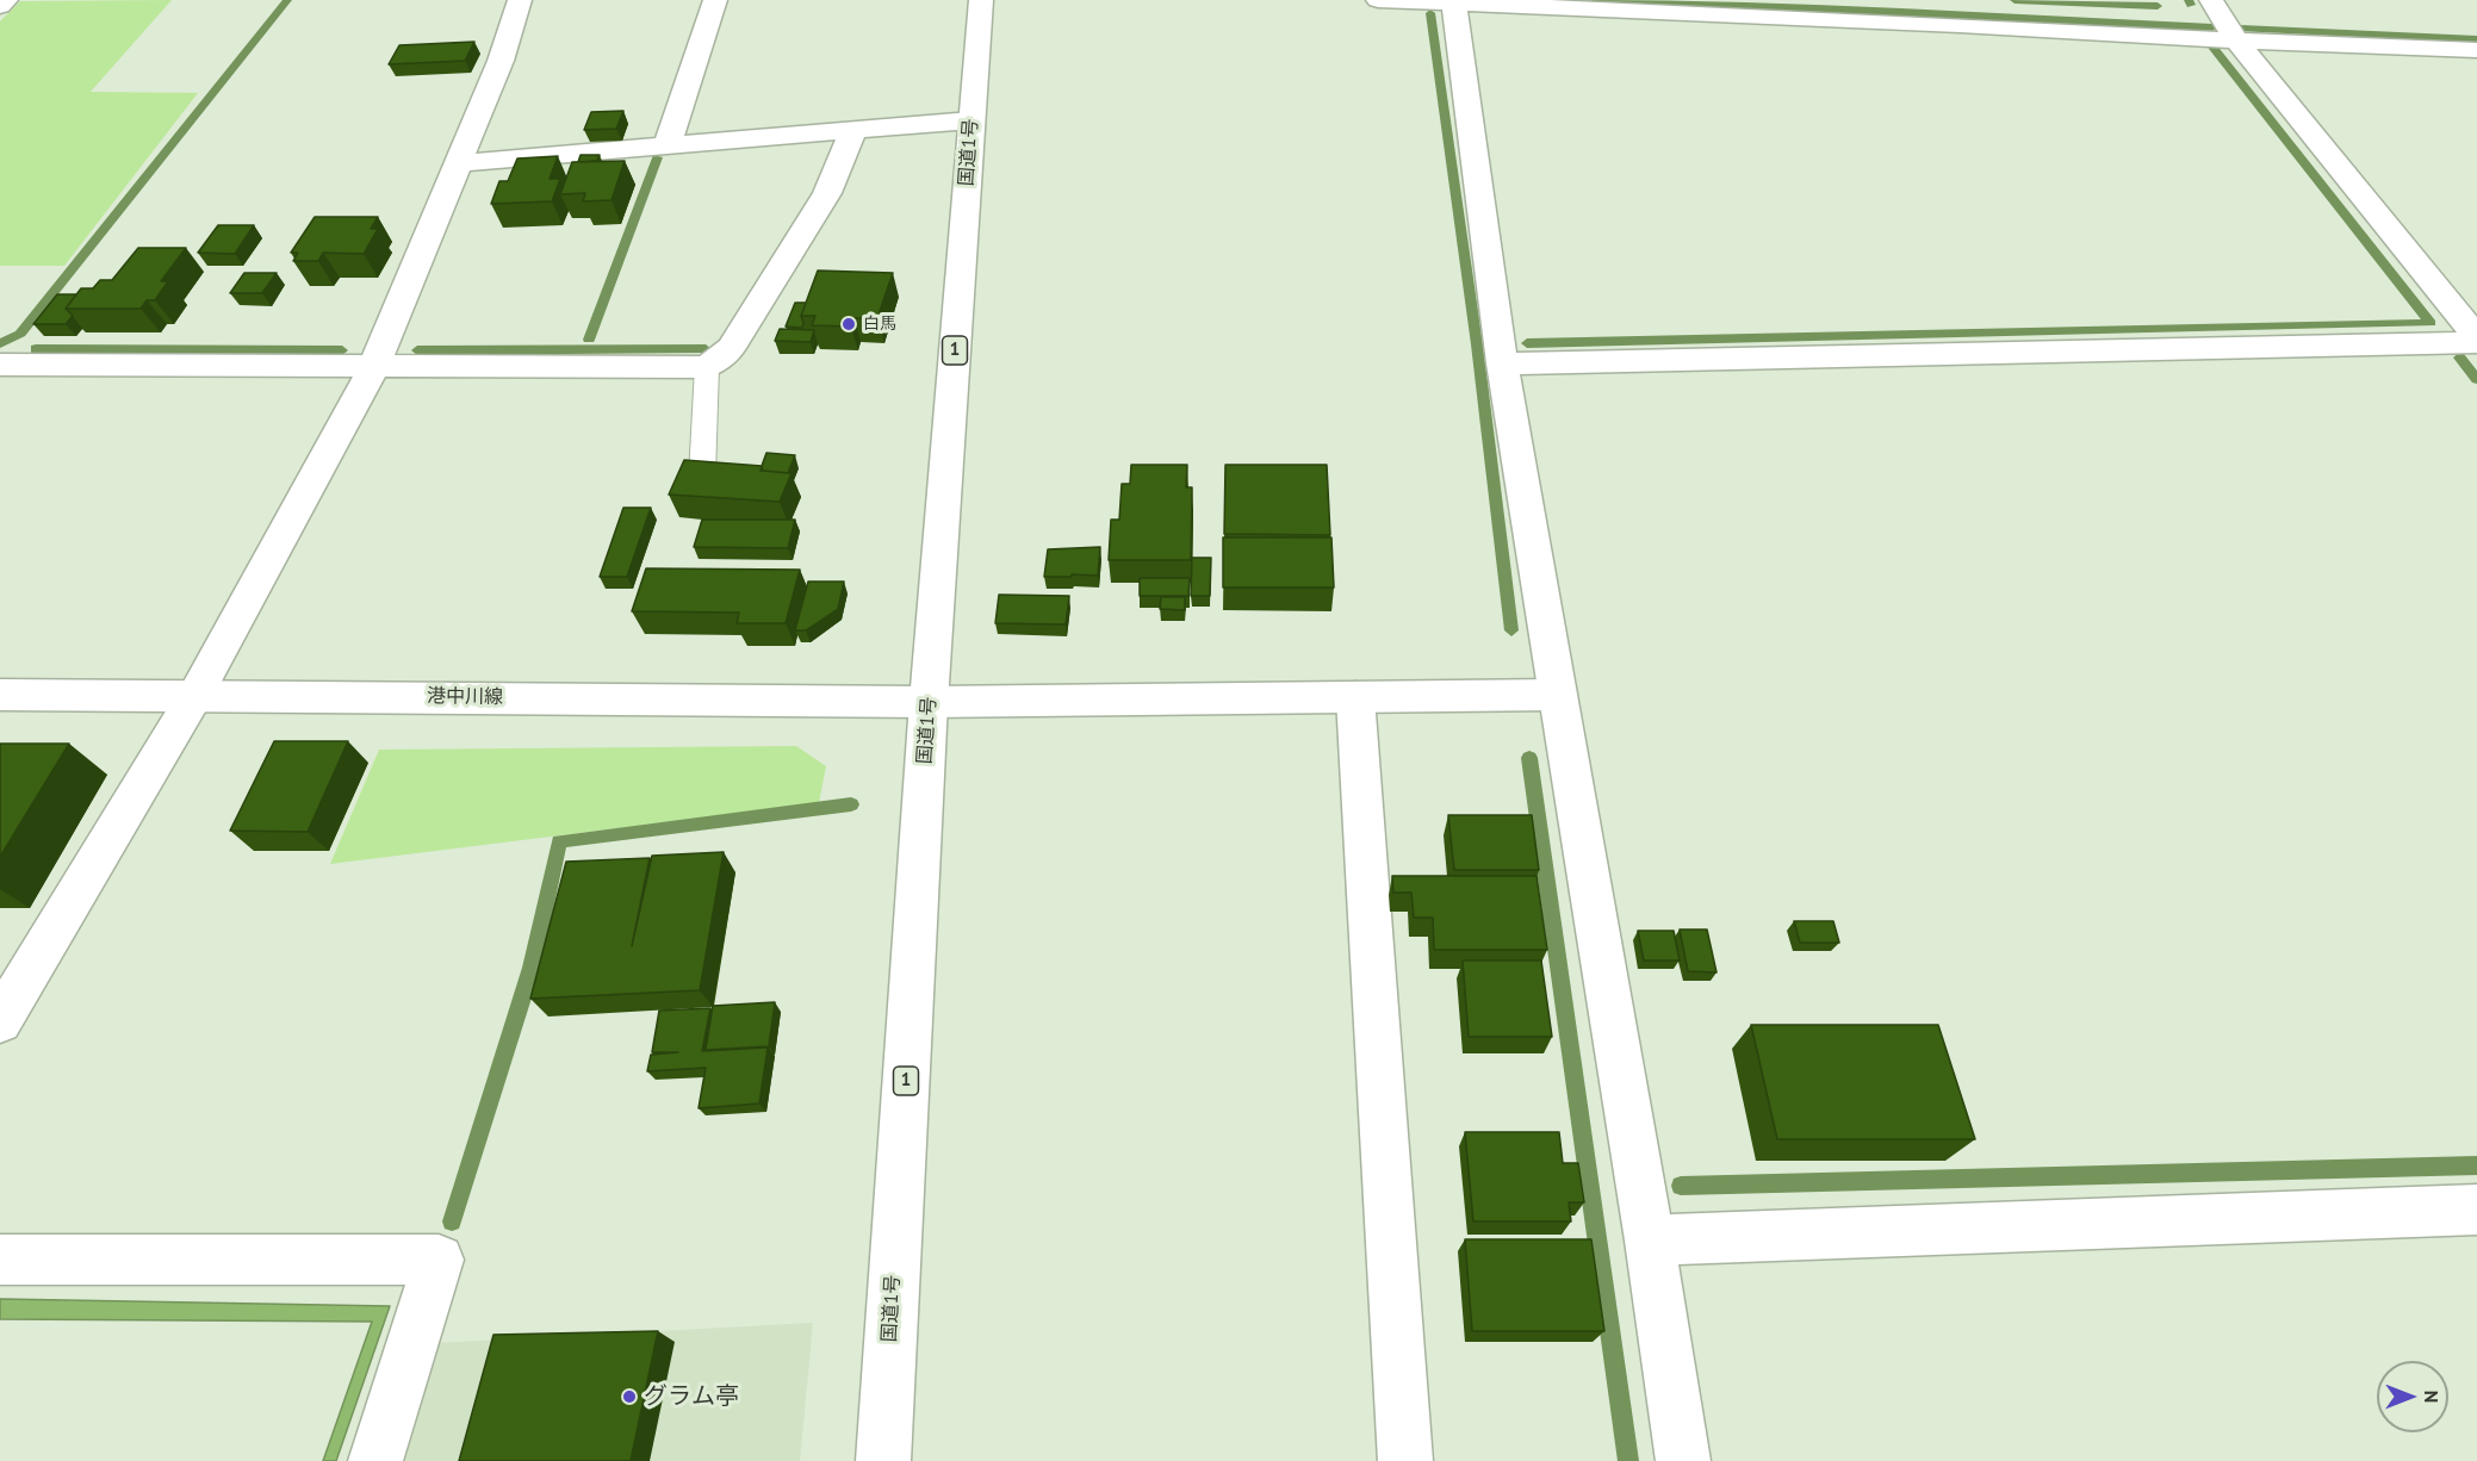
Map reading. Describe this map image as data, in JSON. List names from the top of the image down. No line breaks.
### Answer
{"streets":{"main road":["国道1号","1","港中川線"]},"crossings":[["国道1号","港中川線"]],"places":["白馬","グラム亭"],"north":"right"}
